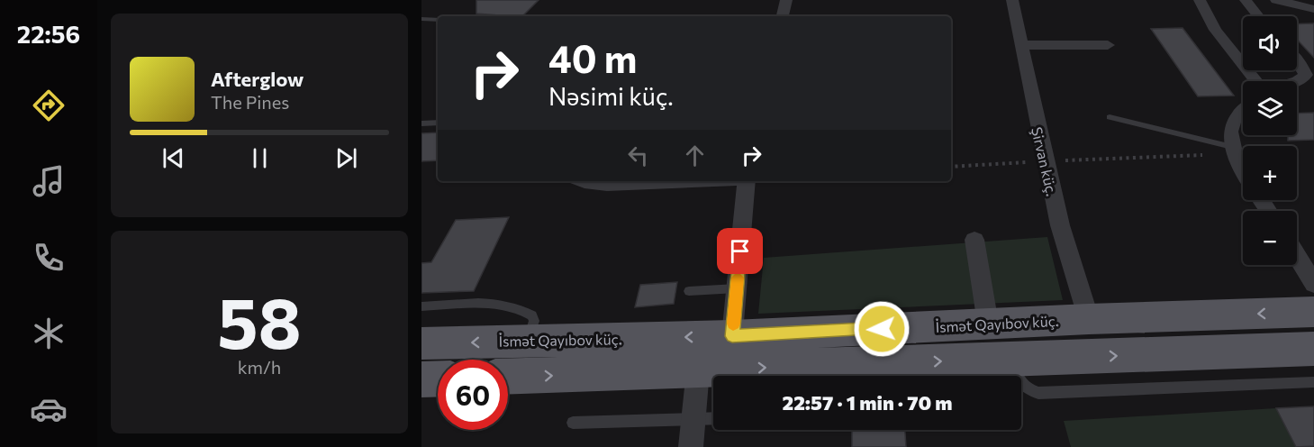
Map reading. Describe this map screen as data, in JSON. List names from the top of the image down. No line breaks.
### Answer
{"streets":{"main road":["İsmət Qayıbov küç."],"street":["Şirvan küç."]},"crossings":[["Şirvan küç.","İsmət Qayıbov küç."]],"page":{"tabs":"22:56","map_buttons":["+","−"],"turn":["40 m","Nəsimi küç."],"song":["Afterglow","The Pines"],"tile":["58","km/h"],"limit":"60","trip":"22:57 · 1 min · 70 m"}}
